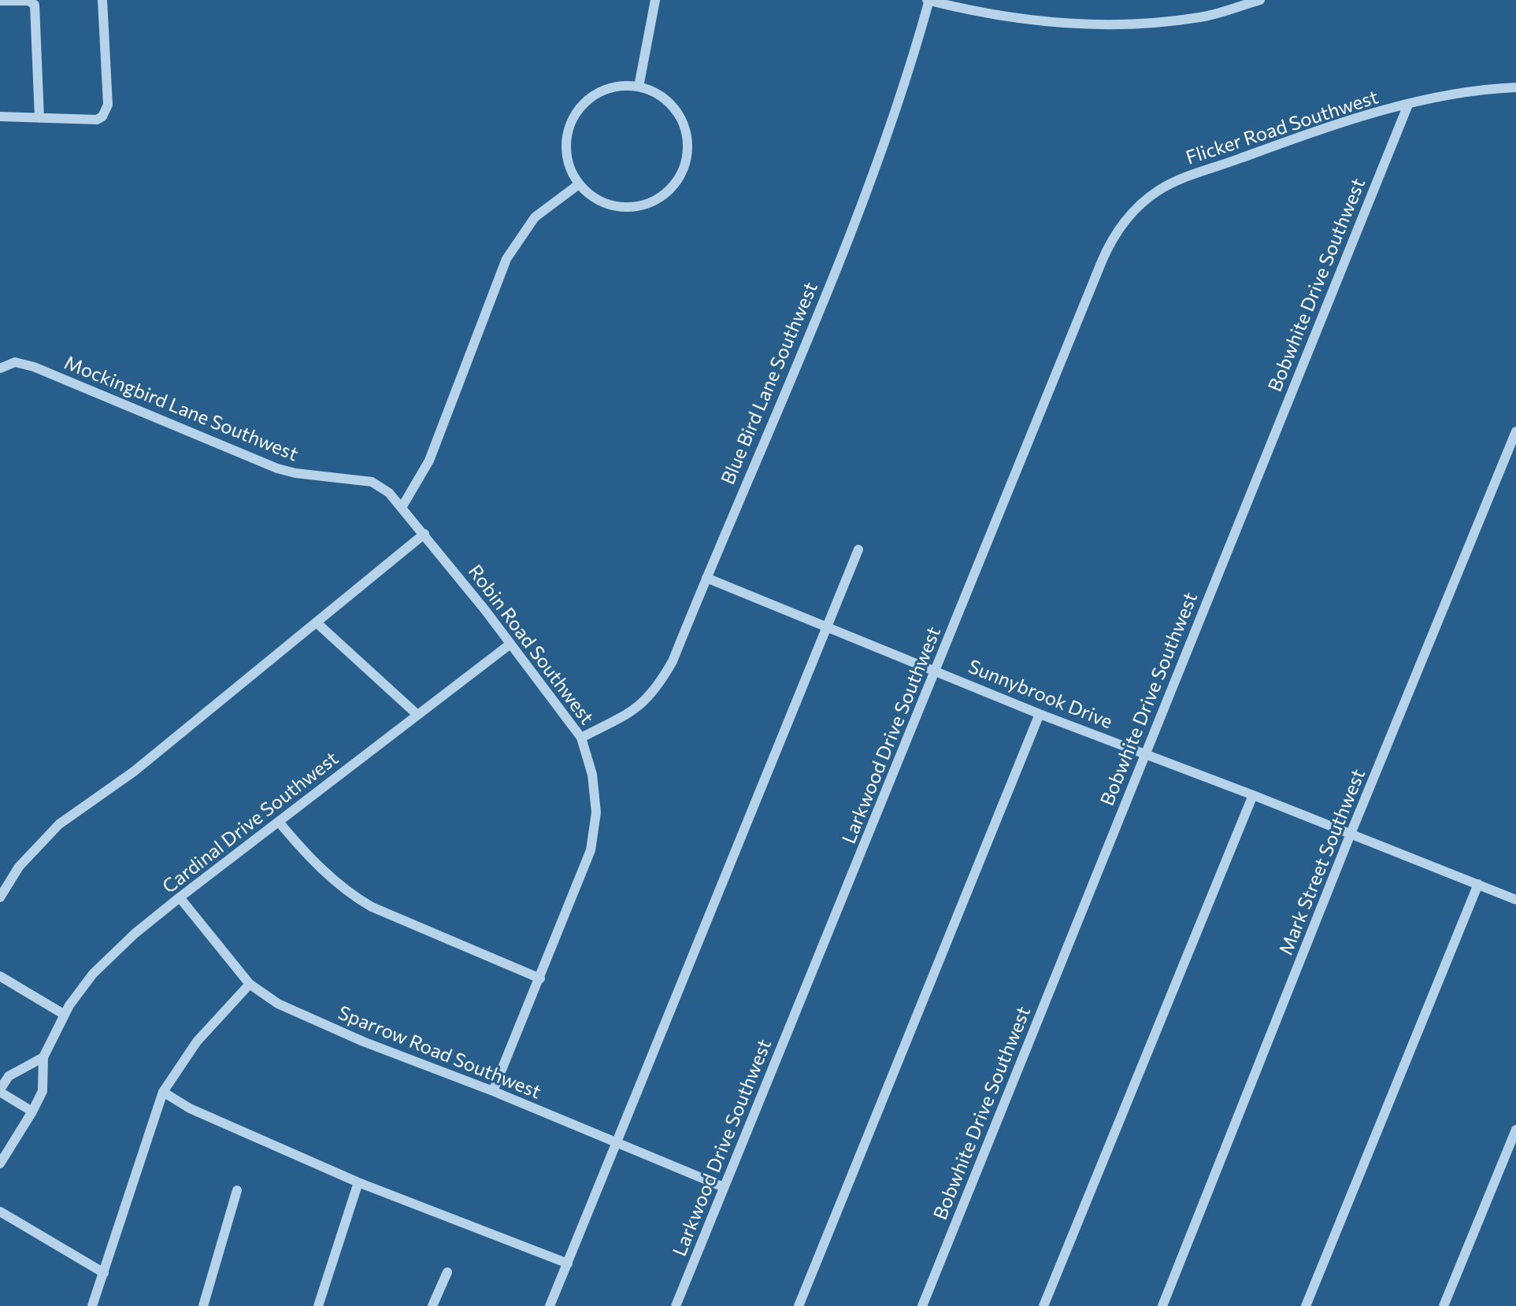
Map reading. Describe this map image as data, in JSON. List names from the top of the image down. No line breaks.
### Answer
{"streets":{"street":["Flicker Road Southwest","Bobwhite Drive Southwest","Blue Bird Lane Southwest","Mockingbird Lane Southwest","Robin Road Southwest","Sunnybrook Drive","Larkwood Drive Southwest","Cardinal Drive Southwest","Mark Street Southwest","Sparrow Road Southwest"]},"crossings":[["Flicker Road Southwest","Bobwhite Drive Southwest"],["Flicker Road Southwest","Larkwood Drive Southwest"],["Bobwhite Drive Southwest","Sunnybrook Drive"],["Blue Bird Lane Southwest","Robin Road Southwest"],["Blue Bird Lane Southwest","Sunnybrook Drive"],["Mockingbird Lane Southwest","Robin Road Southwest"],["Robin Road Southwest","Cardinal Drive Southwest"],["Robin Road Southwest","Sparrow Road Southwest"],["Sunnybrook Drive","Larkwood Drive Southwest"],["Sunnybrook Drive","Mark Street Southwest"],["Larkwood Drive Southwest","Sparrow Road Southwest"],["Cardinal Drive Southwest","Sparrow Road Southwest"]]}
